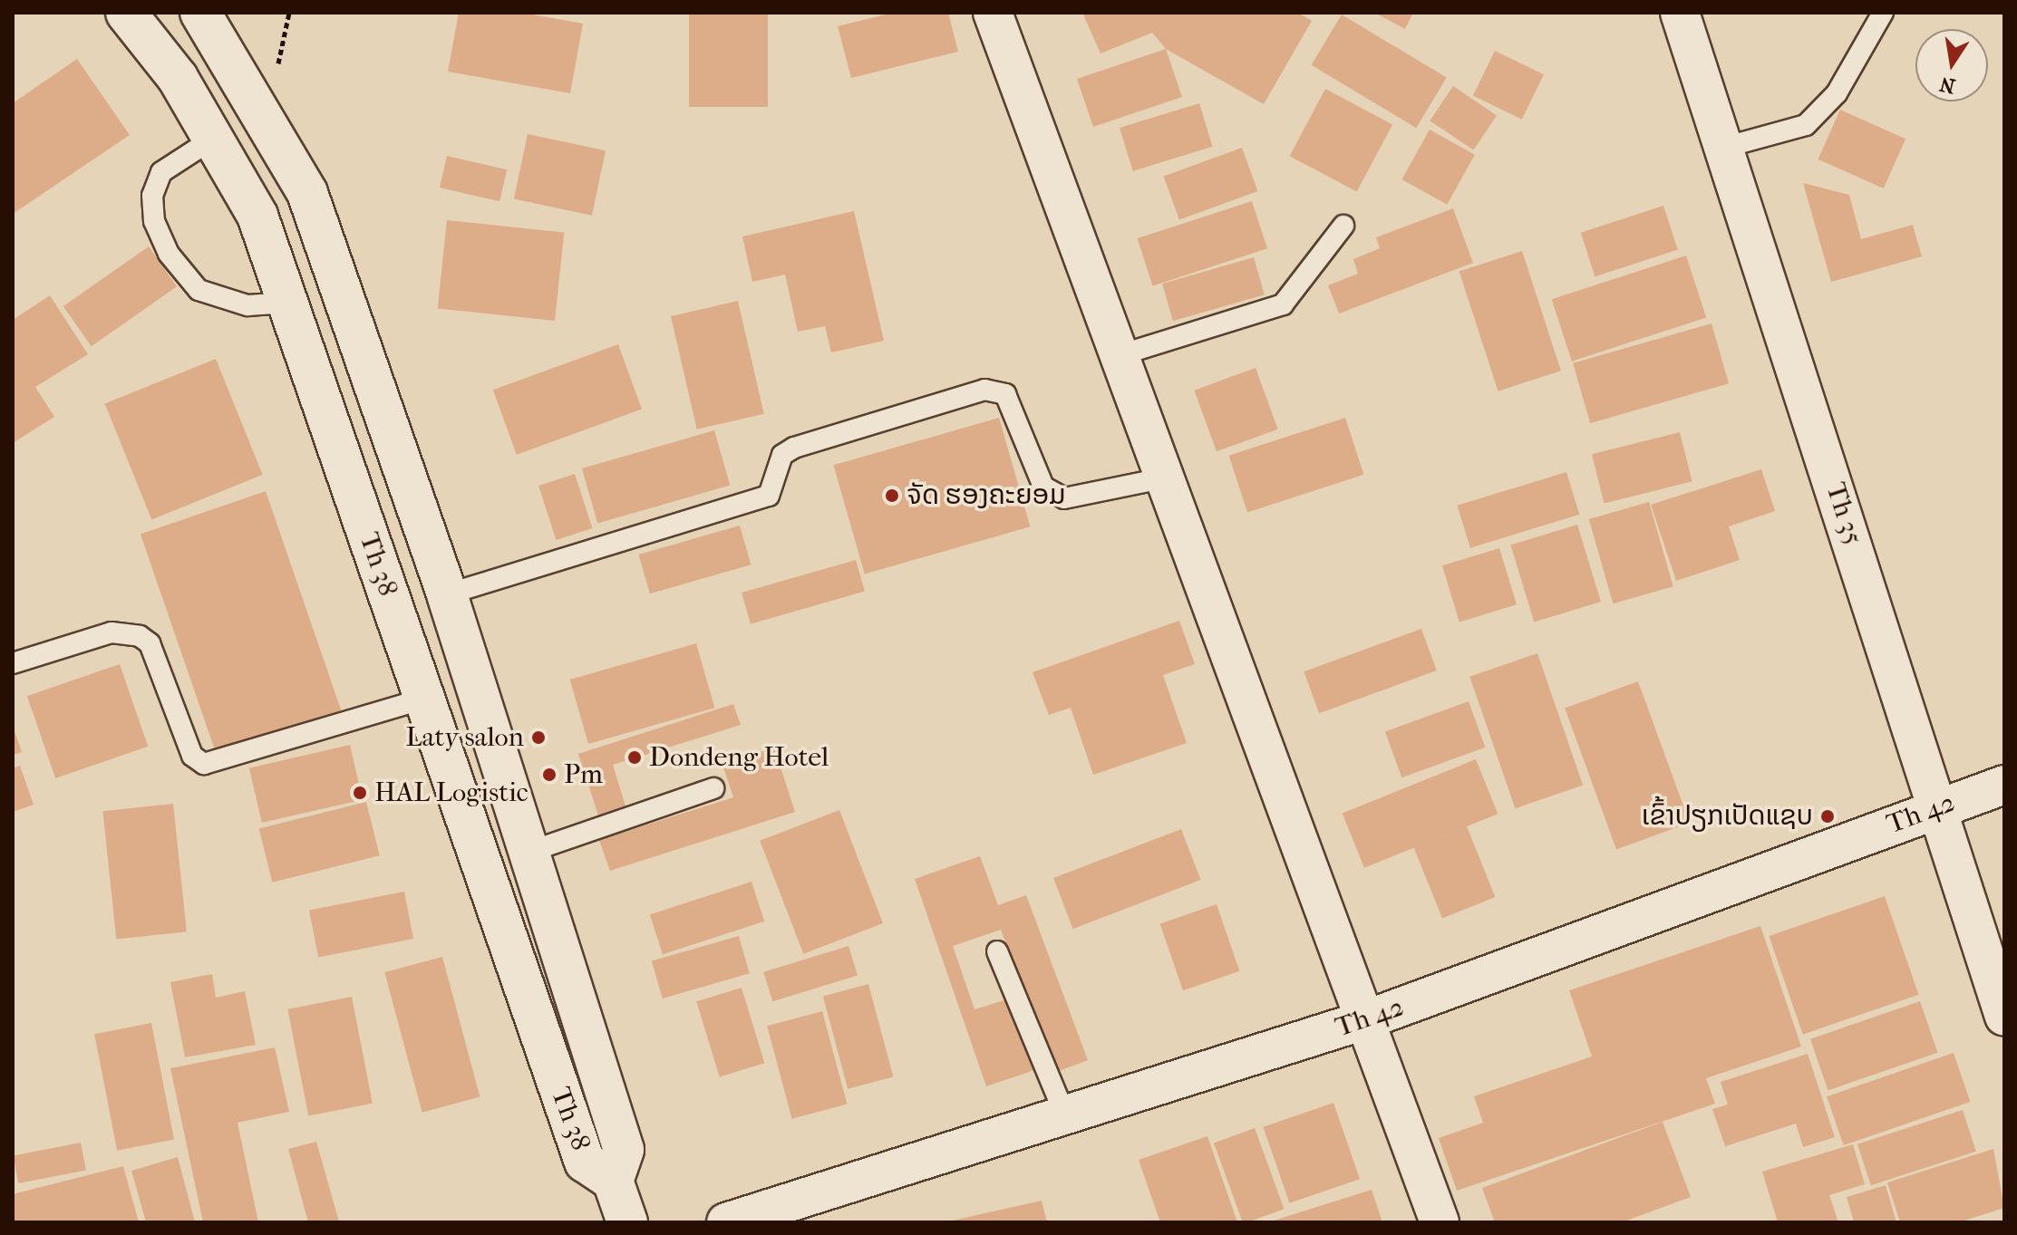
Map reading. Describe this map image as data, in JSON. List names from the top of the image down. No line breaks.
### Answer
{"streets":{"street":["Th 35","Th 38","Th 42"]},"crossings":[["Th 35","Th 42"]],"places":["ຈັດ ຮອງຄະຍອມ","Laty salon","Dondeng Hotel","Pm","HAL Logistic","ເຂົ້າປຽກເປັດແຊບ"],"north":"bottom"}
